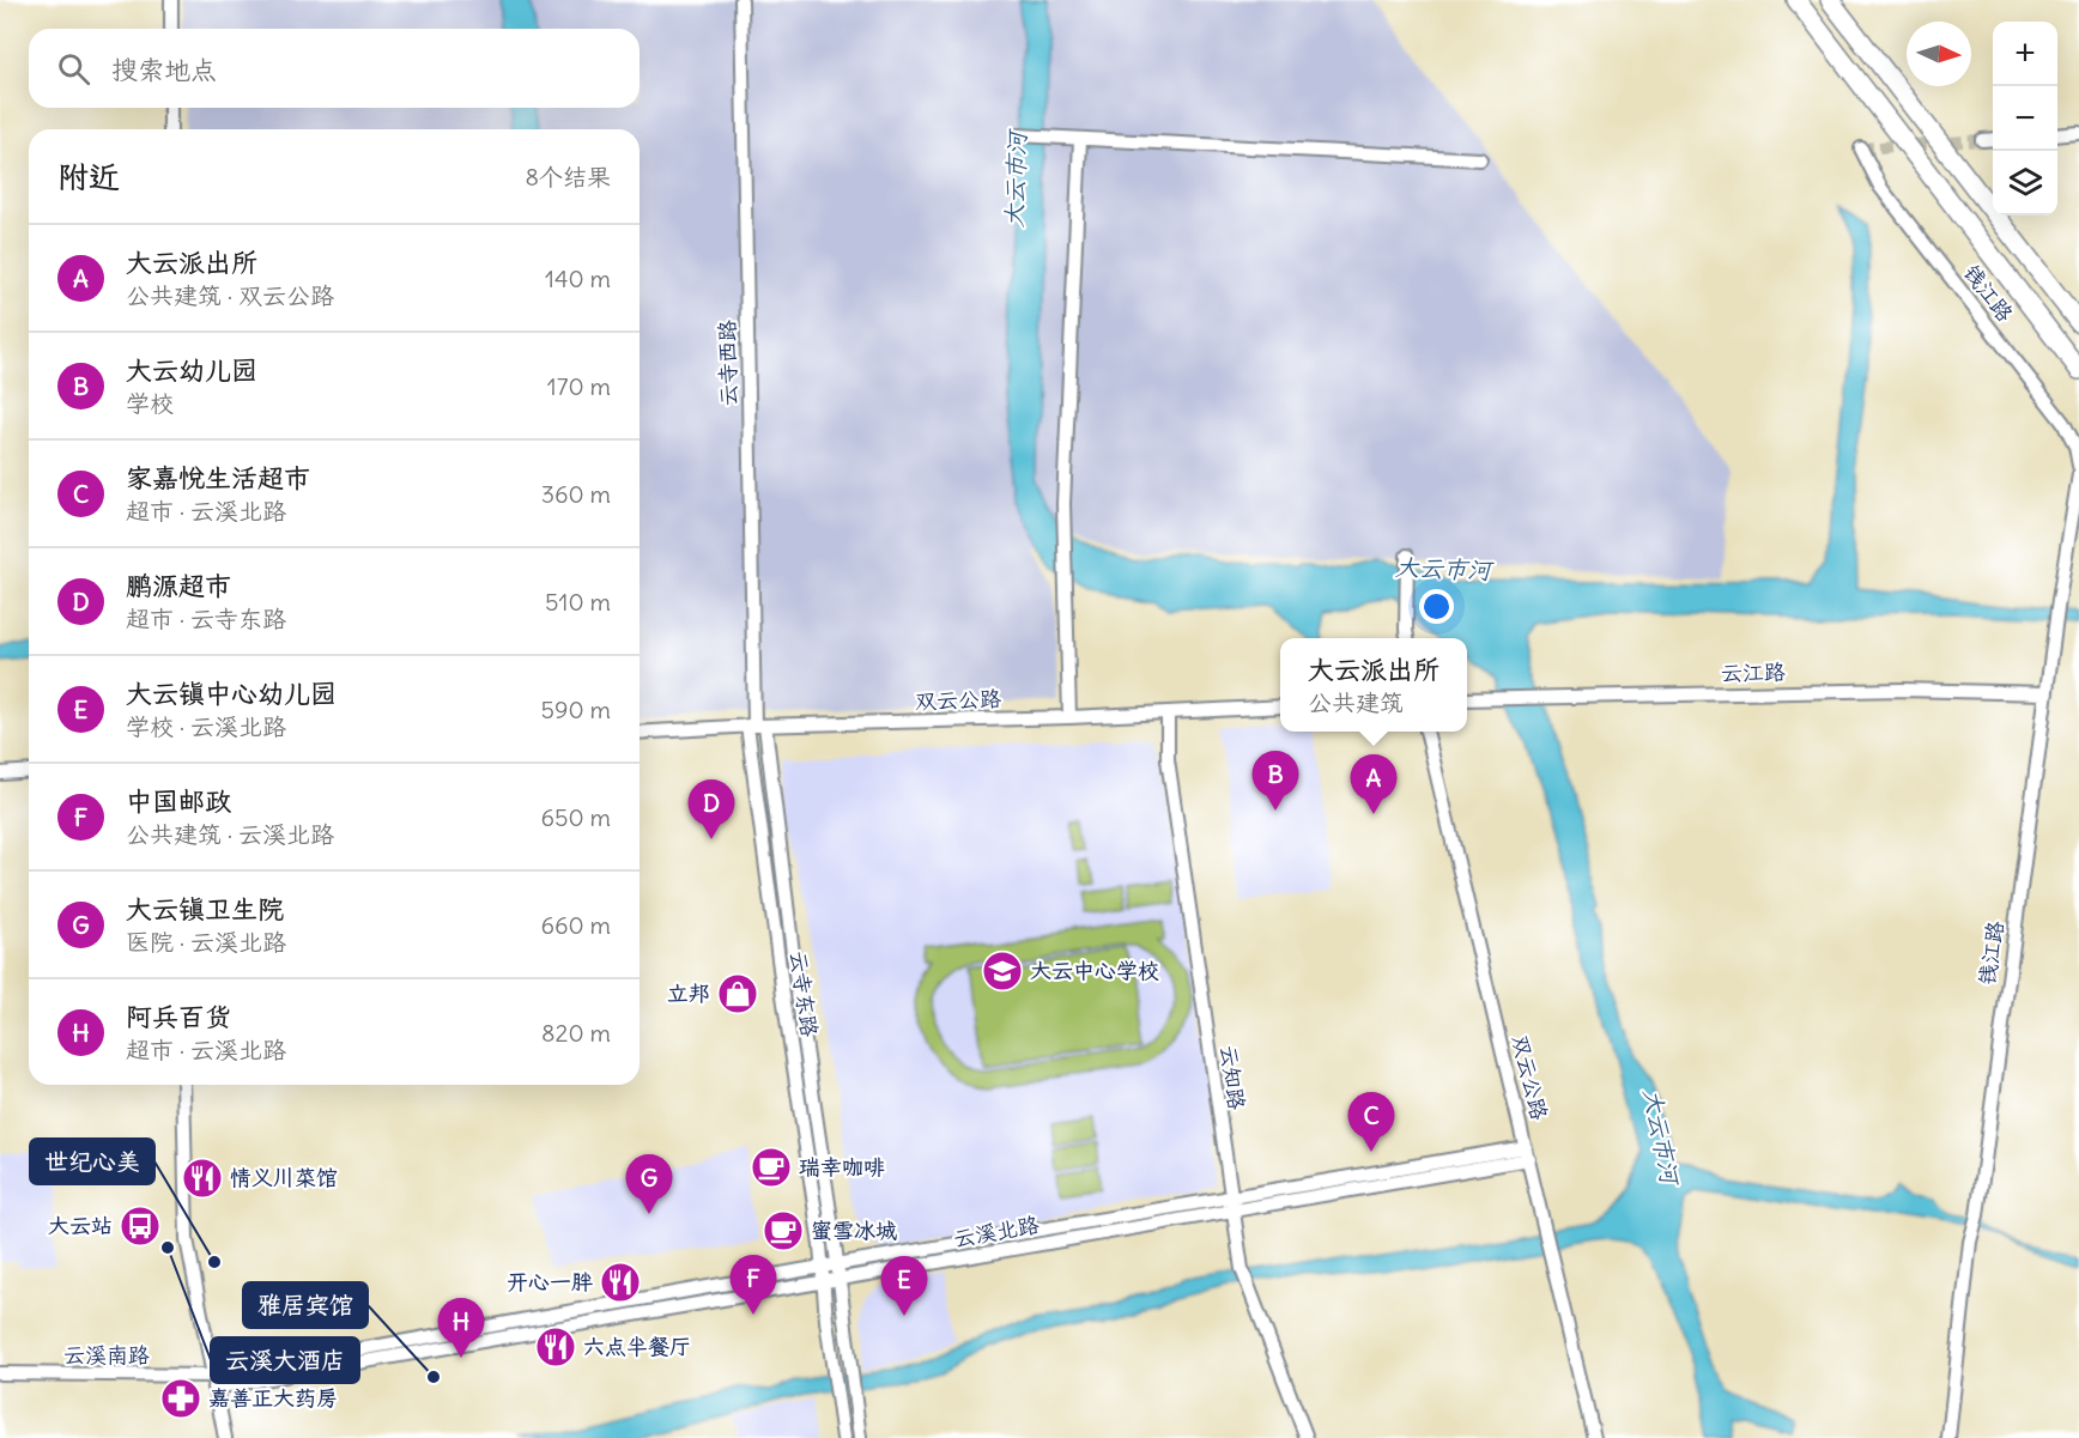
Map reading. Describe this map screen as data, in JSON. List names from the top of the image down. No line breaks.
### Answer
{"streets":{"street":["钱江路","云寺西路","云江路","双云公路","云寺东路","云知路","云溪北路","云溪南路"]},"crossings":[["钱江路","云江路"],["云寺西路","双云公路"],["云寺西路","云寺东路"],["双云公路","云寺东路"],["双云公路","云知路"],["双云公路","云溪北路"],["云寺东路","云溪北路"],["云知路","云溪北路"],["云溪北路","云溪南路"]],"water":["大云市河"],"places":{"school or university":["大云中心学校"],"shop":["立邦"],"cafe":["瑞幸咖啡","蜜雪冰城"],"restaurant":["情义川菜馆","开心一胖","六点半餐厅"],"bus stop":["大云站"],"other":["云溪大酒店","世纪心美","雅居宾馆"],"pharmacy":["嘉善正大药房"]},"north":"right","page":{"map_buttons":["+","−"],"search":"搜索地点","heading":["附近","8个结果"],"list":[{"mark":"A","name":"大云派出所","note":"公共建筑 · 双云公路","value":"140 m"},{"mark":"B","name":"大云幼儿园","note":"学校","value":"170 m"},{"mark":"C","name":"家嘉悦生活超市","note":"超市 · 云溪北路","value":"360 m"},{"mark":"D","name":"鹏源超市","note":"超市 · 云寺东路","value":"510 m"},{"mark":"E","name":"大云镇中心幼儿园","note":"学校 · 云溪北路","value":"590 m"},{"mark":"F","name":"中国邮政","note":"公共建筑 · 云溪北路","value":"650 m"},{"mark":"G","name":"大云镇卫生院","note":"医院 · 云溪北路","value":"660 m"},{"mark":"H","name":"阿兵百货","note":"超市 · 云溪北路","value":"820 m"}],"popup":["大云派出所","公共建筑"],"pins":["B","A","D","C","G","F","E","H"]}}
